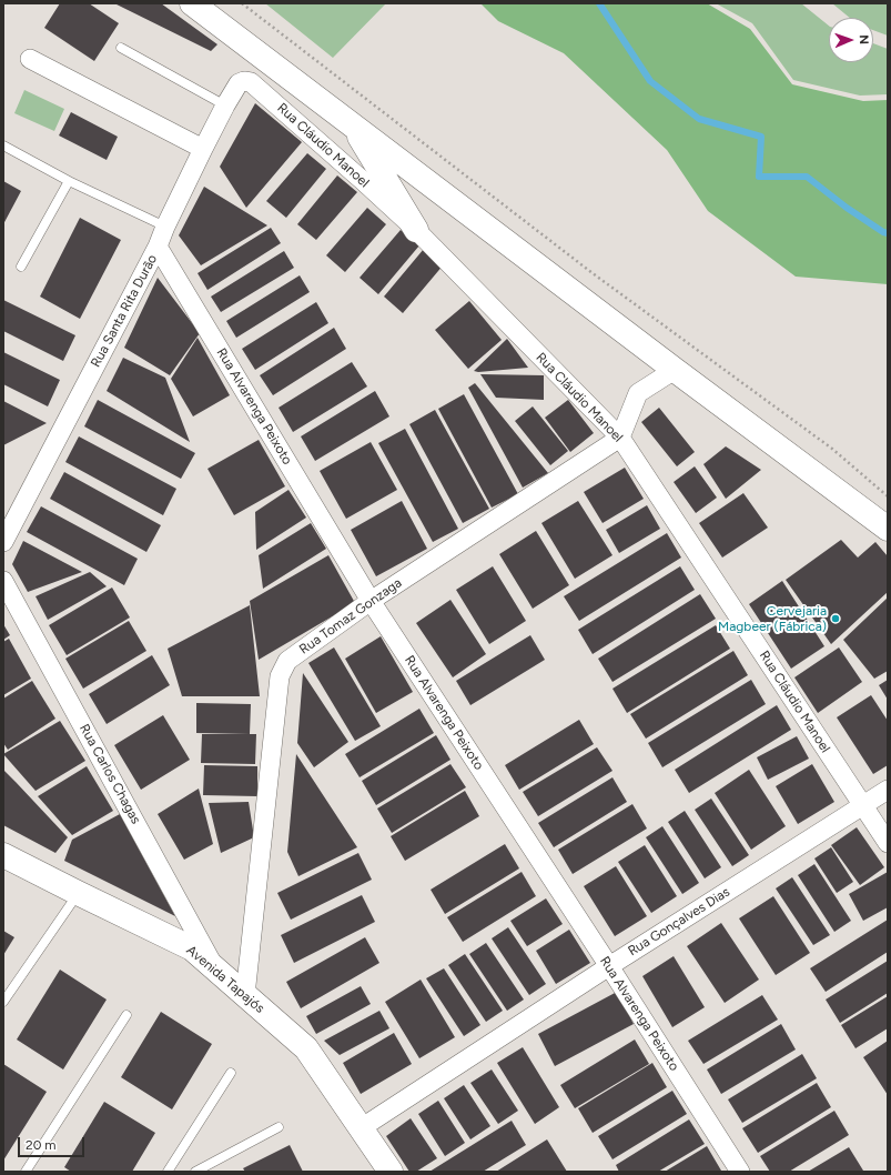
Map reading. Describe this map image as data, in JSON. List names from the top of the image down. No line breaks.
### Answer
{"streets":{"main road":["Avenida Tapajós"],"street":["Rua Cláudio Manoel","Rua Santa Rita Durão","Rua Alvarenga Peixoto","Rua Tomaz Gonzaga","Rua Carlos Chagas","Rua Gonçalves Dias"]},"crossings":[["Rua Cláudio Manoel","Rua Santa Rita Durão"],["Rua Cláudio Manoel","Rua Tomaz Gonzaga"],["Rua Cláudio Manoel","Rua Gonçalves Dias"],["Rua Santa Rita Durão","Rua Alvarenga Peixoto"],["Rua Alvarenga Peixoto","Rua Tomaz Gonzaga"],["Rua Alvarenga Peixoto","Rua Gonçalves Dias"],["Rua Tomaz Gonzaga","Avenida Tapajós"],["Rua Carlos Chagas","Avenida Tapajós"],["Rua Gonçalves Dias","Avenida Tapajós"]],"places":["Cervejaria Magbeer (Fábrica)"],"scale_bar":"20 m","north":"right"}
